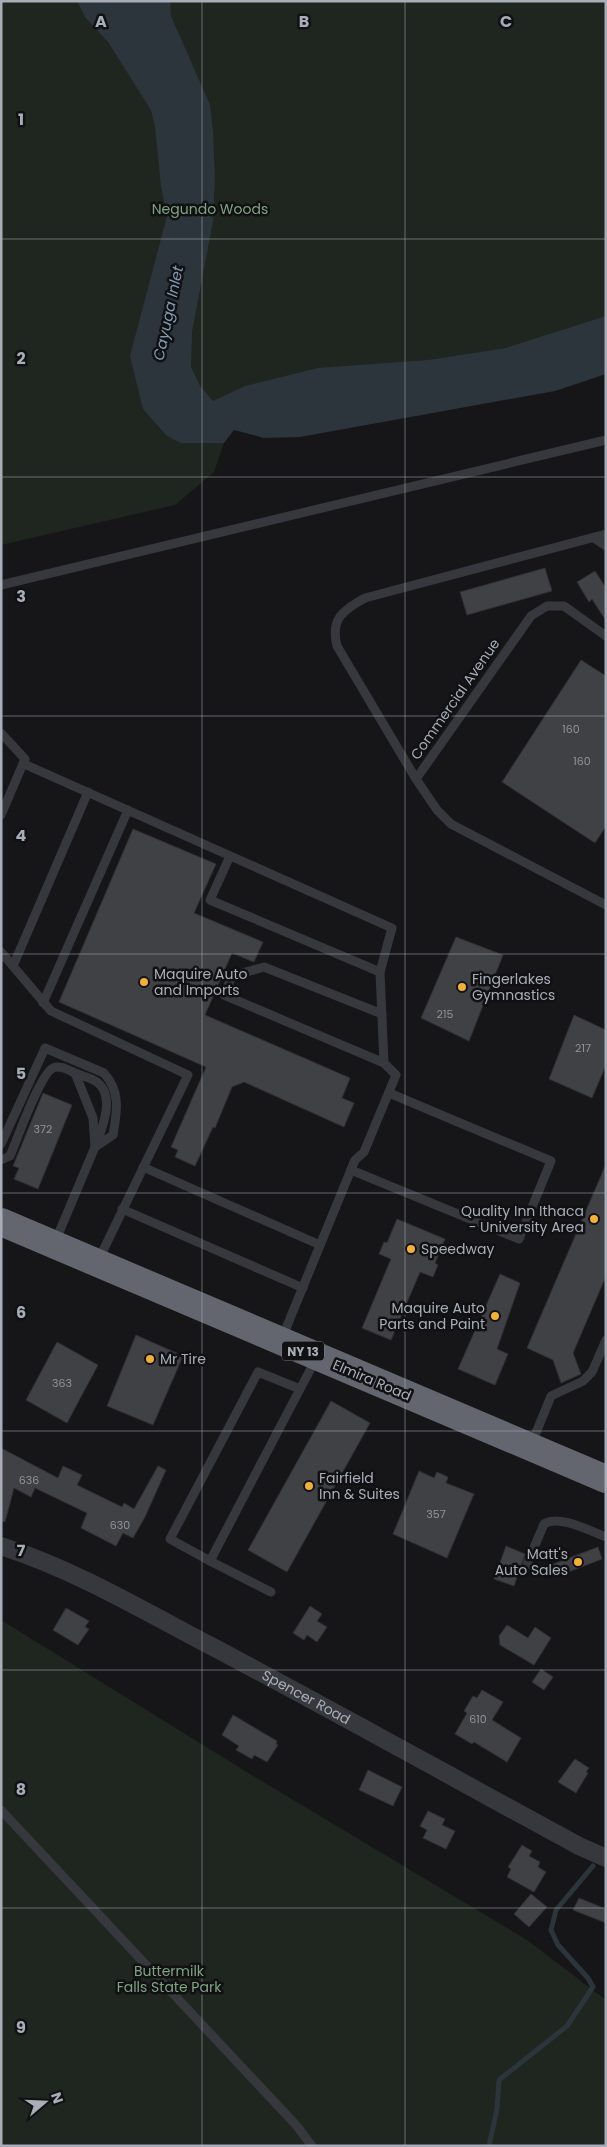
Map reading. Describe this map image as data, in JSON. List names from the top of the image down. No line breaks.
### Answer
{"streets":{"highway":["NY 13","Elmira Road"],"street":["Spencer Road"],"lane":["Commercial Avenue"]},"water":["Cayuga Inlet"],"parks":["Negundo Woods","Buttermilk Falls State Park"],"places":["Maquire Auto and Imports","Fingerlakes Gymnastics","Quality Inn Ithaca - University Area","Speedway","Maquire Auto Parts and Paint","Mr Tire","Fairfield Inn & Suites","Matt's Auto Sales"],"house_numbers":["160","160","215","217","372","363","636","357","630","610"],"north":"right","grid":{"columns":["A","B","C"],"rows":["1","2","3","4","5","6","7","8","9"]}}
